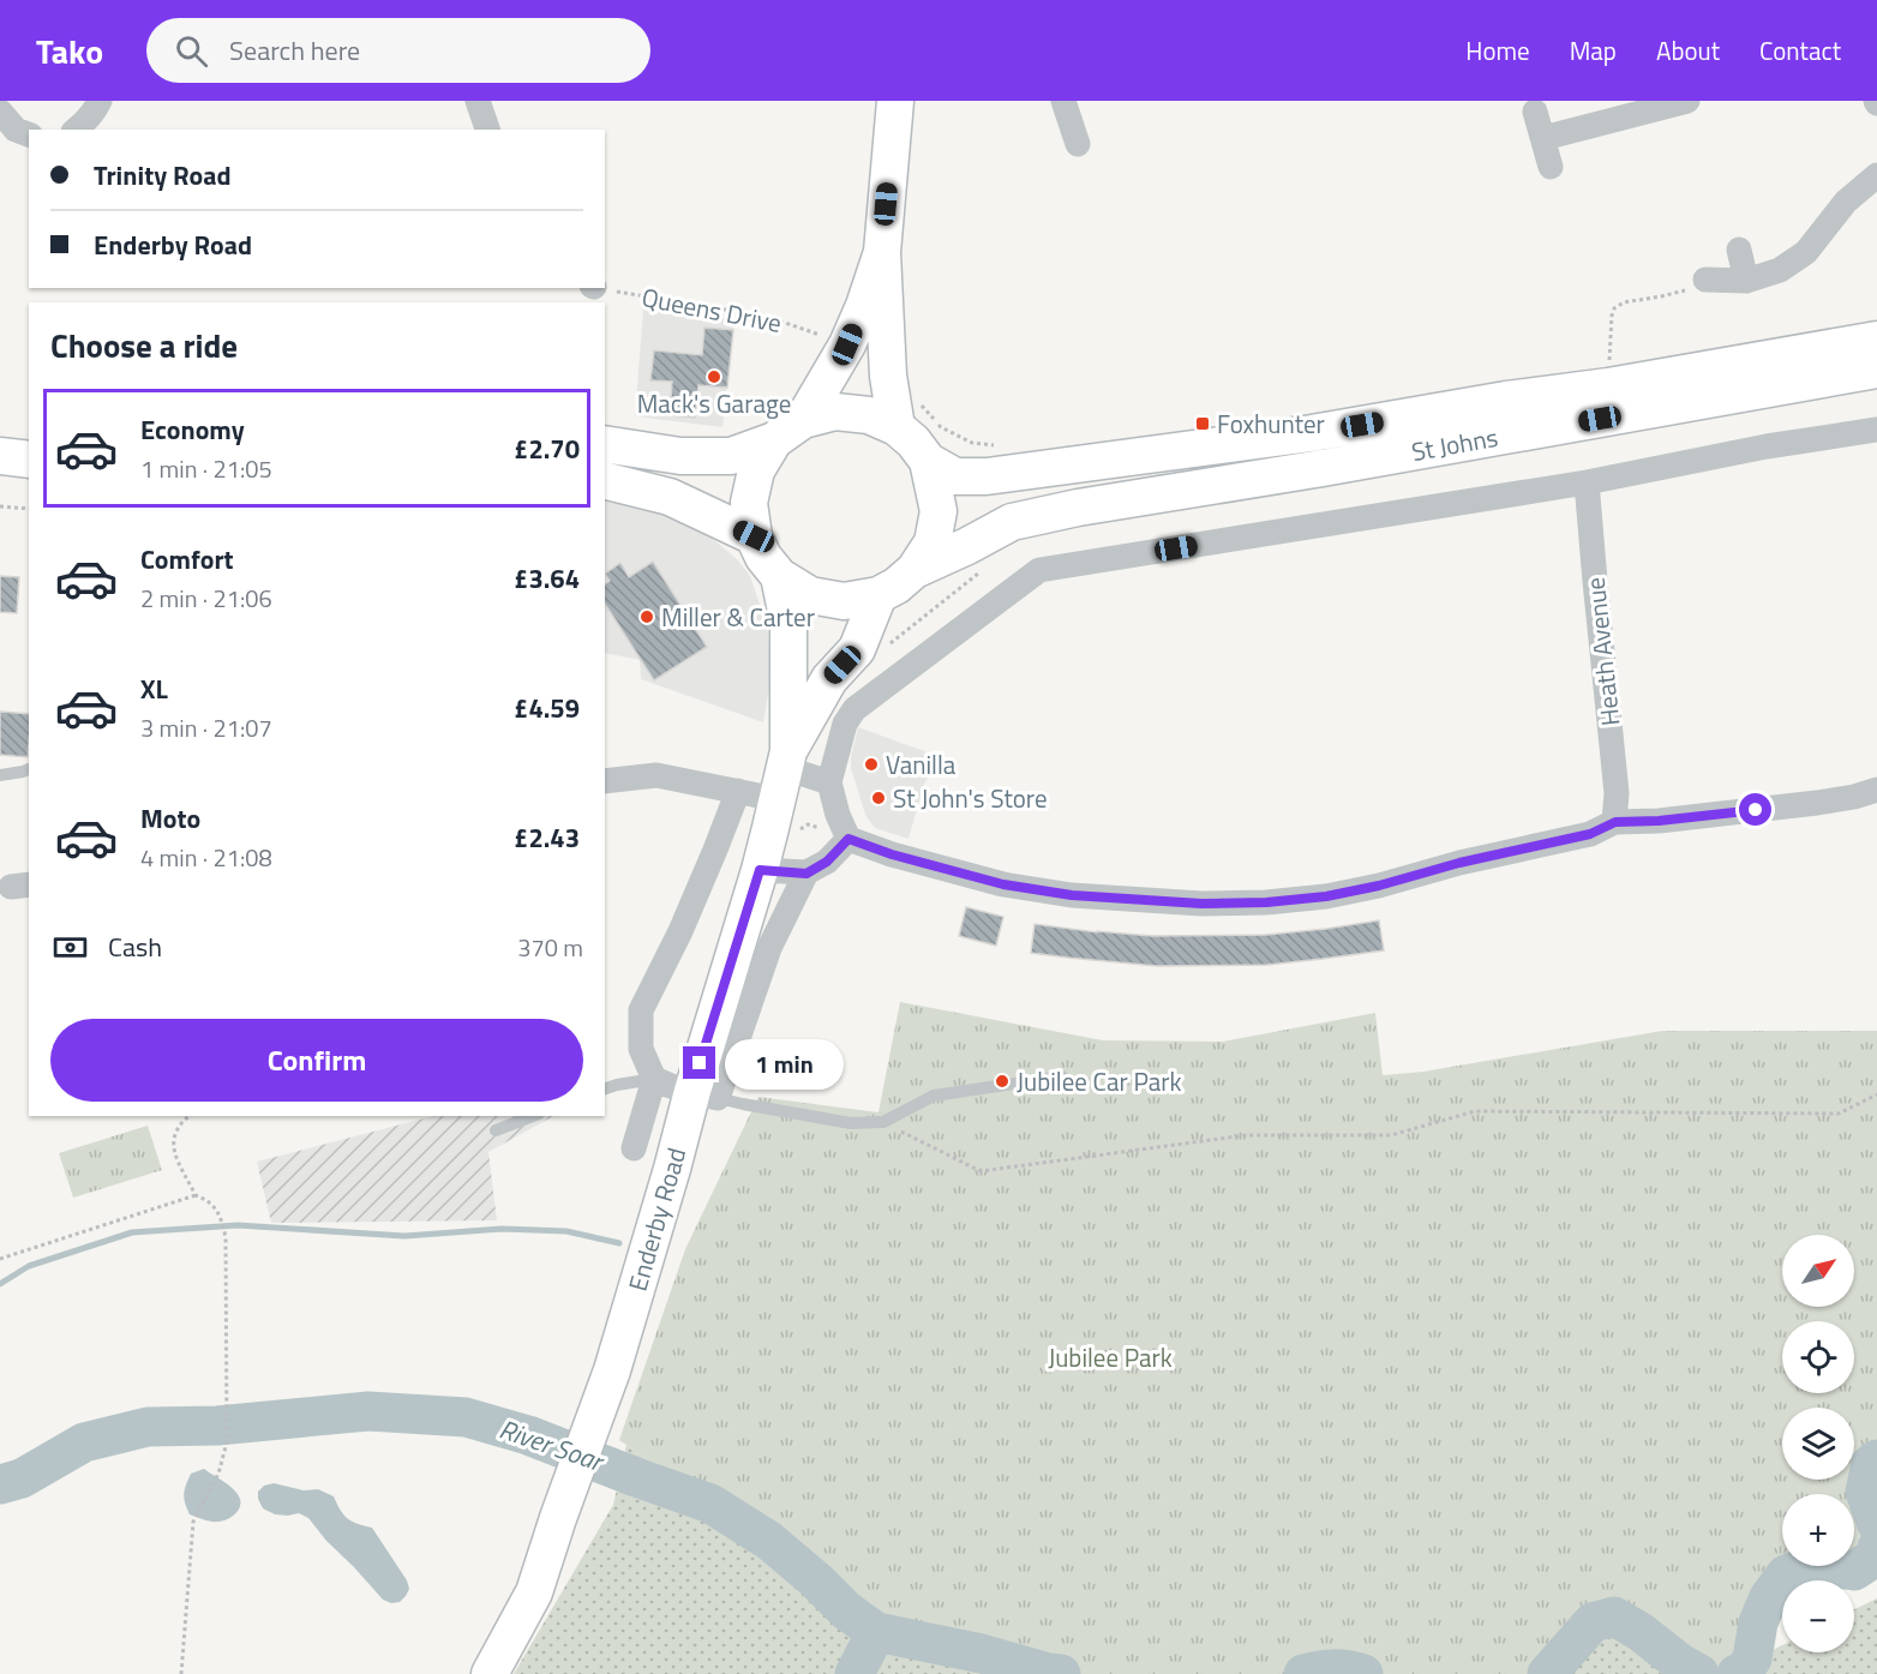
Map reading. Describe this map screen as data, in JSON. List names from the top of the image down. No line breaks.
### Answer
{"streets":{"main road":["St Johns","Enderby Road"],"street":["Heath Avenue"],"path":["Queens Drive"]},"crossings":[["St Johns","Enderby Road"]],"water":["River Soar"],"parks":["Jubilee Park"],"places":{"other":["Mack's Garage","Miller & Carter","Vanilla","St John's Store","Jubilee Car Park"],"transit":["Foxhunter"]},"north":"top right","page":{"header":"Tako","search":"Search here","nav":["Home","Map","About","Contact"],"banner":["Trinity Road","Enderby Road"],"heading":"Choose a ride","list":[{"name":"Economy","note":"1 min · 21:05","value":"£2.70"},{"name":"Comfort","note":"2 min · 21:06","value":"£3.64"},{"name":"XL","note":"3 min · 21:07","value":"£4.59"},{"name":"Moto","note":"4 min · 21:08","value":"£2.43"}],"pay":["Cash","370 m"],"buttons":"Confirm","bubble":"1 min","map_buttons":["+","−"]}}
